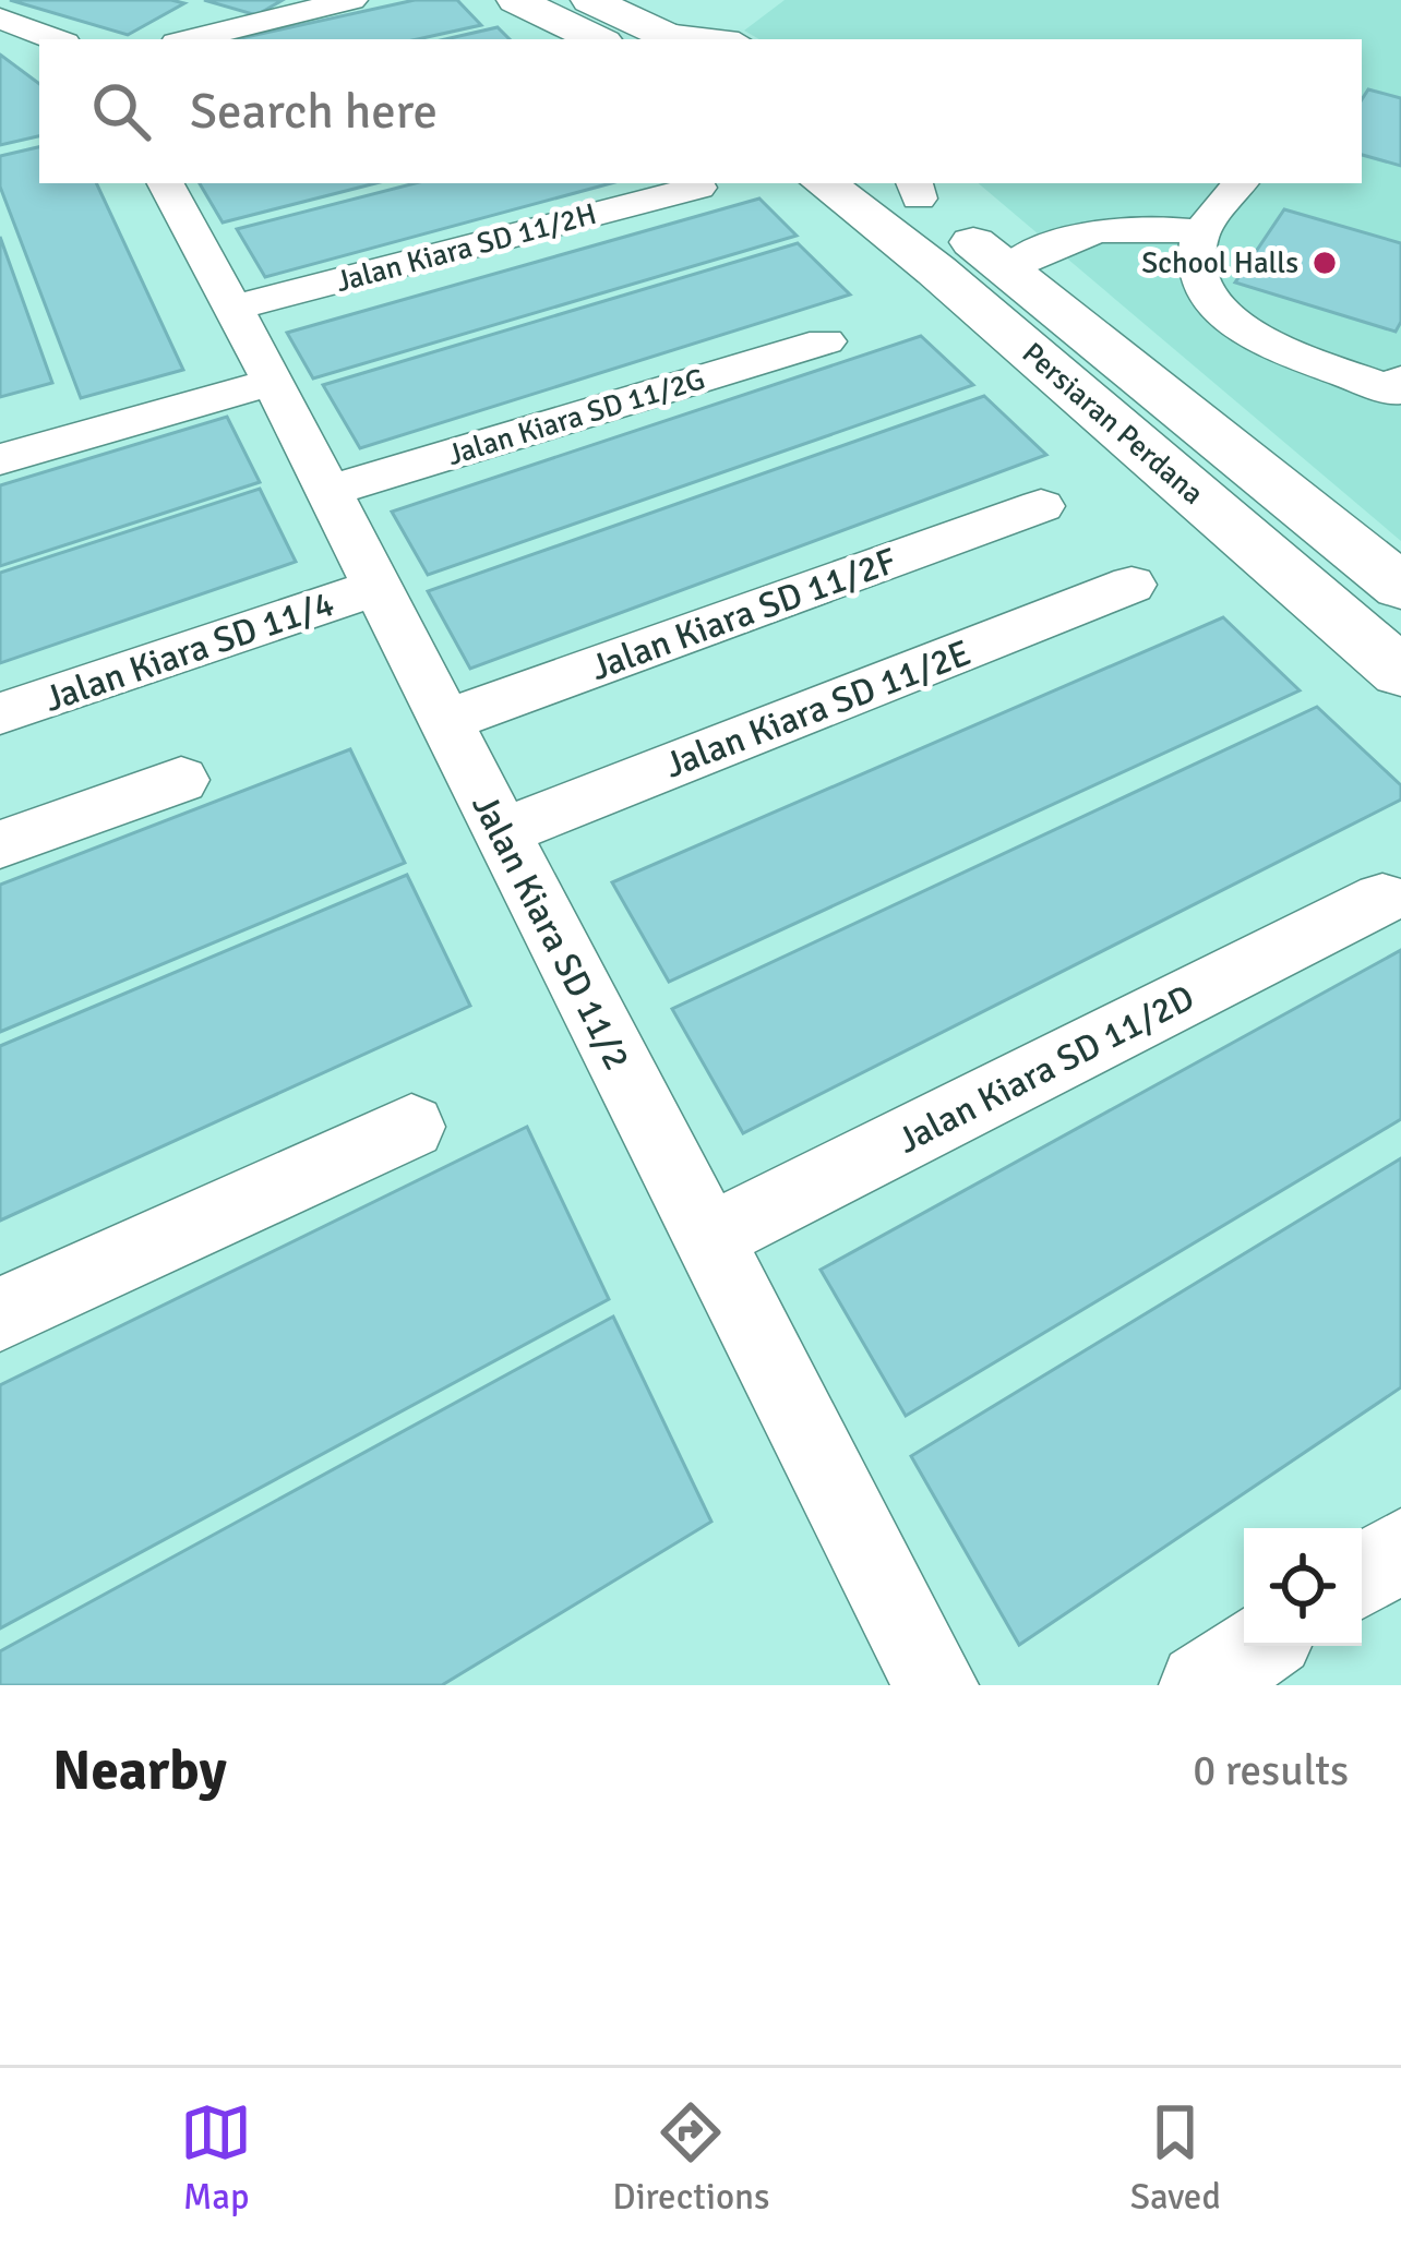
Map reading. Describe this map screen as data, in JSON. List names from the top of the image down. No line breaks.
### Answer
{"streets":{"main road":["Persiaran Perdana"],"street":["Jalan Kiara SD 11/2H","Jalan Kiara SD 11/2G","Jalan Kiara SD 11/2F","Jalan Kiara SD 11/4","Jalan Kiara SD 11/2E","Jalan Kiara SD 11/2","Jalan Kiara SD 11/2D"]},"crossings":[["Jalan Kiara SD 11/2H","Jalan Kiara SD 11/2"],["Jalan Kiara SD 11/2G","Jalan Kiara SD 11/2"],["Jalan Kiara SD 11/2F","Jalan Kiara SD 11/2"],["Jalan Kiara SD 11/4","Jalan Kiara SD 11/2"],["Jalan Kiara SD 11/2E","Jalan Kiara SD 11/2"],["Jalan Kiara SD 11/2","Jalan Kiara SD 11/2D"]],"places":["School Halls"],"page":{"search":"Search here","heading":["Nearby","0 results"],"nav":["Map","Directions","Saved"]}}
